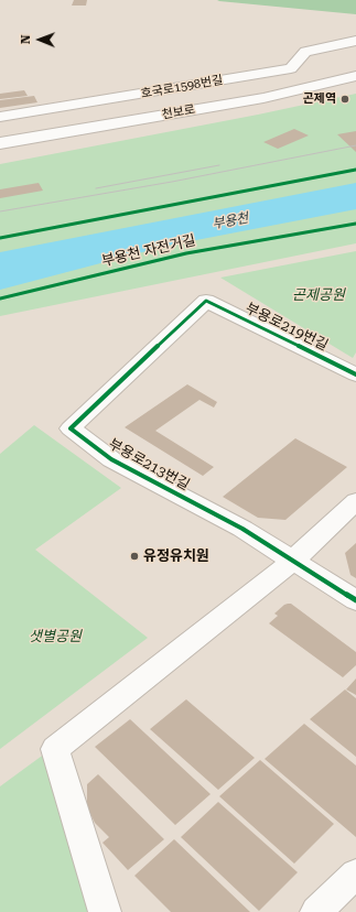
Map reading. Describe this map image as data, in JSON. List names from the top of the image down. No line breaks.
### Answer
{"streets":{"main road":["천보로"],"street":["호국로1598번길","부용로219번길","부용로213번길"],"cycle path":["부용천 자전거길"]},"crossings":[["부용로219번길","부용로213번길"]],"water":["부용천"],"parks":["곤제공원","샛별공원"],"places":["곤제역","유정유치원"],"north":"left"}
